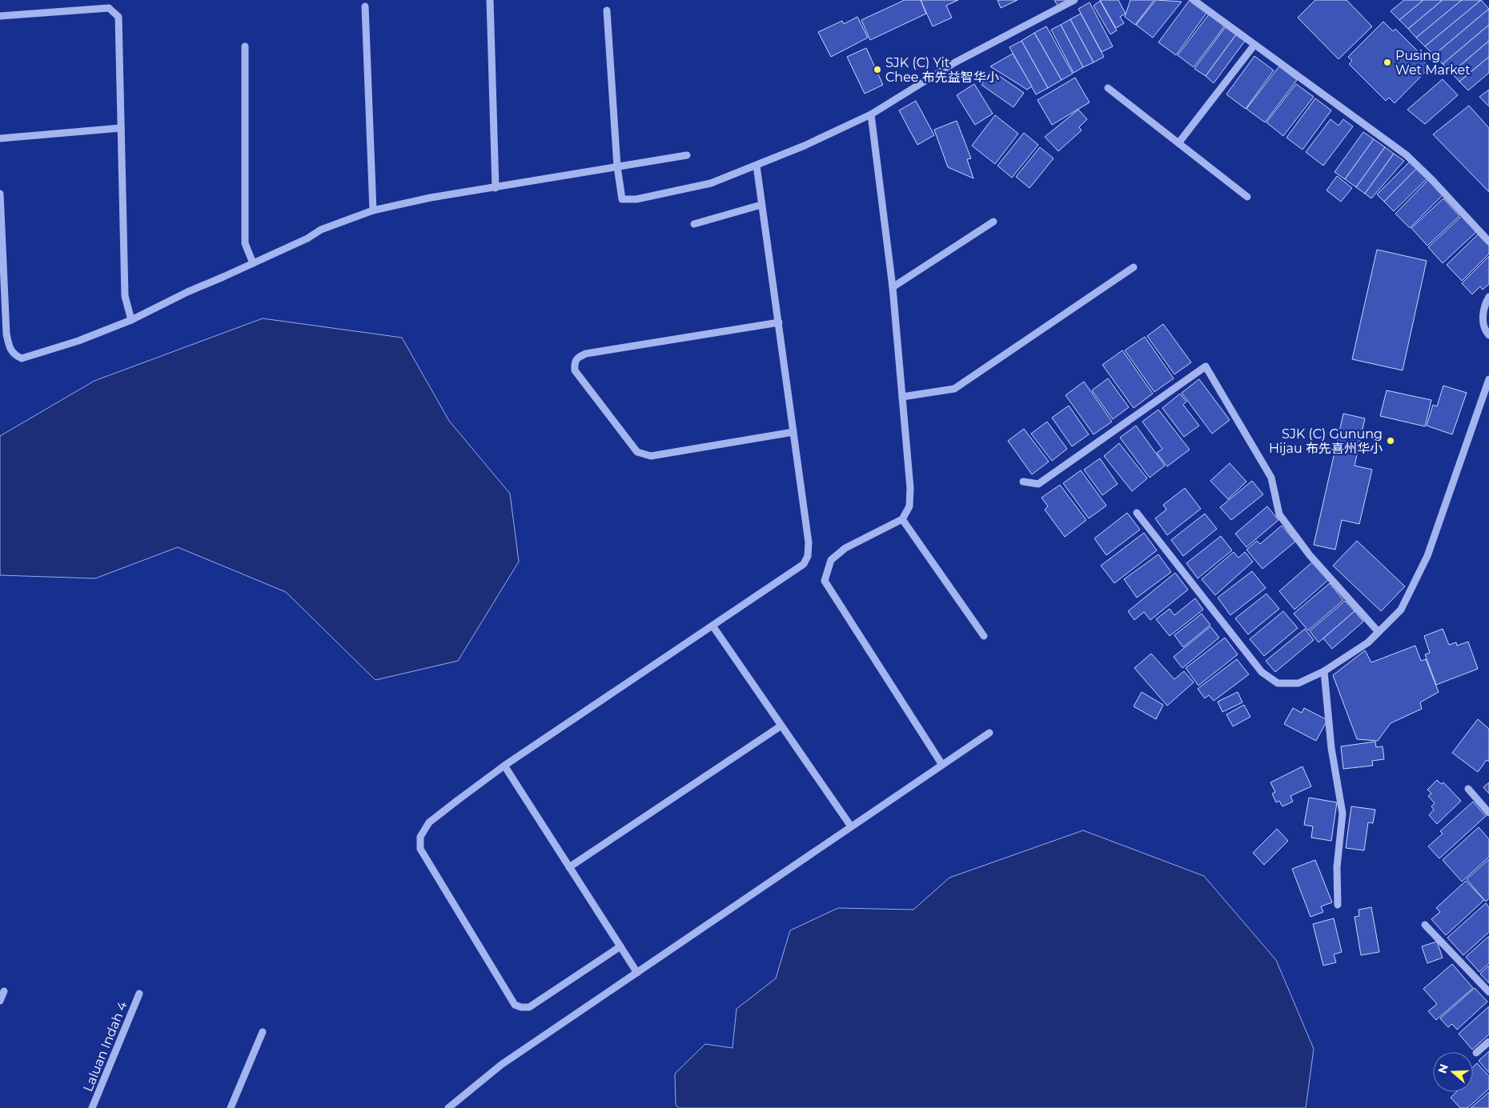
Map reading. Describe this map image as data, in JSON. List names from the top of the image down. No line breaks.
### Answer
{"streets":{"street":["Laluan Indah 4"]},"places":["Pusing Wet Market","SJK (C) Yit Chee 布先益智华小","SJK (C) Gunung Hijau 布先喜州华小"],"north":"left"}
